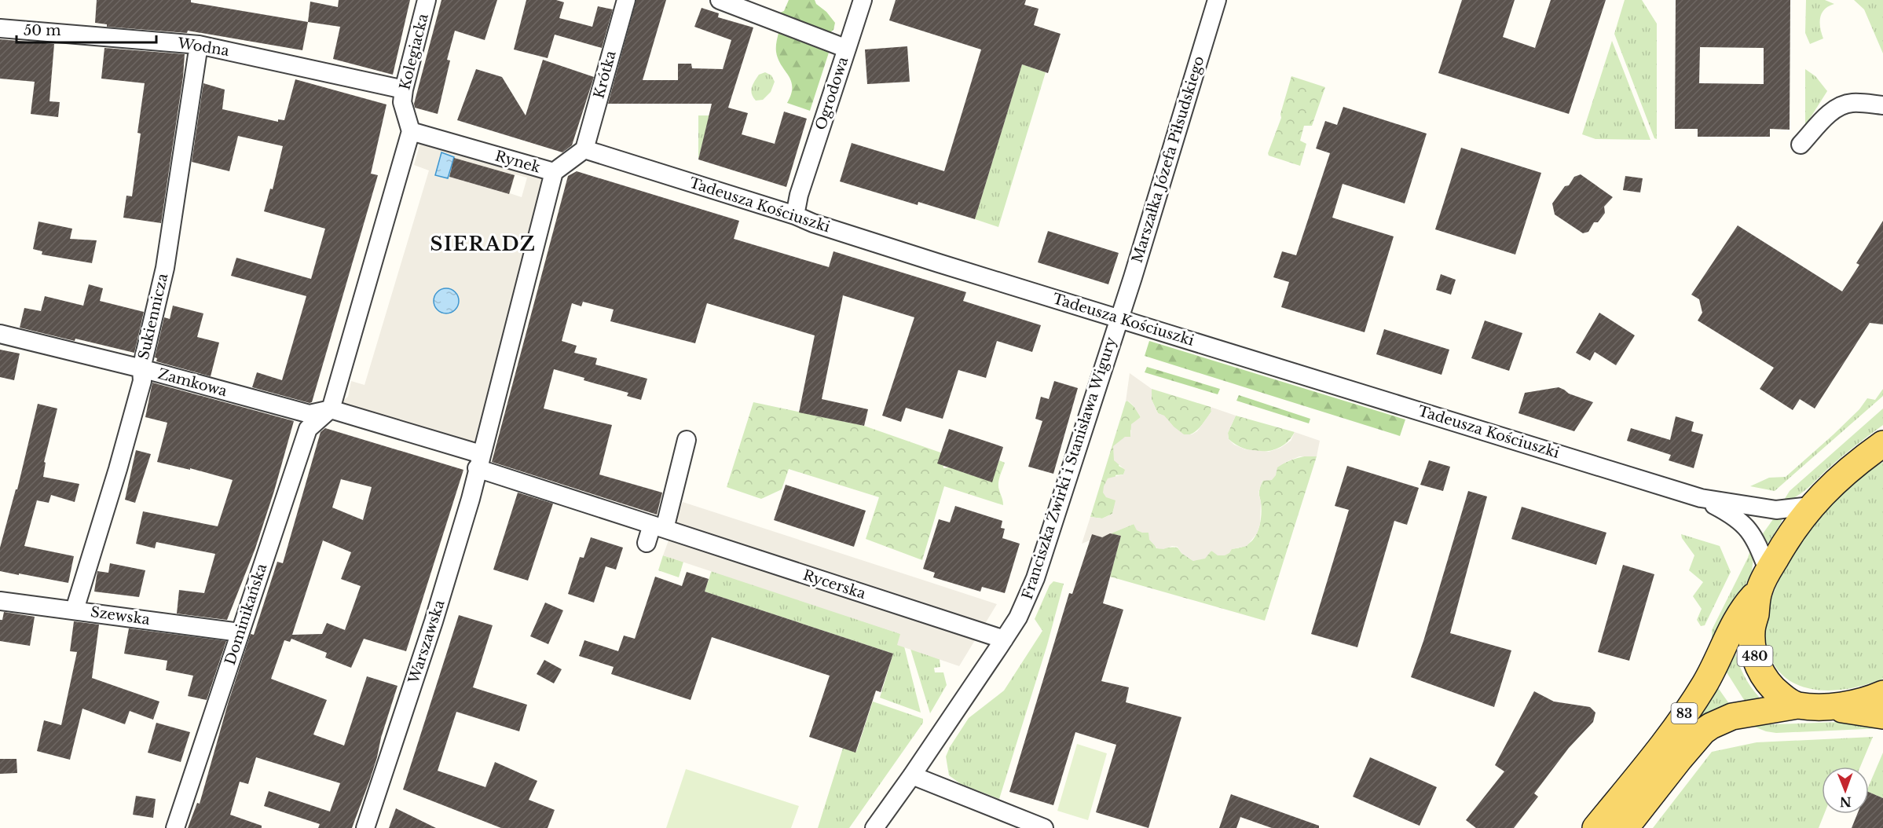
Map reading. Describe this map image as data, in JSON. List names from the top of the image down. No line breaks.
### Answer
{"streets":{"main road":["480","83"],"street":["Wodna","Kolegiacka","Krótka","Ogrodowa","Marszałka Józefa Piłsudskiego","Rynek","Tadeusza Kościuszki","Sukiennicza","Zamkowa","Franciszka Żwirki i Stanisława Wigury","Rycerska","Dominikańska","Szewska","Warszawska"]},"crossings":[["Wodna","Kolegiacka"],["Wodna","Sukiennicza"],["Kolegiacka","Rynek"],["Krótka","Tadeusza Kościuszki"],["Ogrodowa","Tadeusza Kościuszki"],["Marszałka Józefa Piłsudskiego","Tadeusza Kościuszki"],["Marszałka Józefa Piłsudskiego","Franciszka Żwirki i Stanisława Wigury"],["Rynek","Rycerska"],["Rynek","Warszawska"],["Tadeusza Kościuszki","Franciszka Żwirki i Stanisława Wigury"],["Tadeusza Kościuszki","480"],["Tadeusza Kościuszki","83"],["Sukiennicza","Zamkowa"],["Sukiennicza","Szewska"],["Zamkowa","Dominikańska"],["Franciszka Żwirki i Stanisława Wigury","Rycerska"],["Rycerska","Warszawska"],["Dominikańska","Szewska"],["480","83"]],"districts":["SIERADZ"],"scale_bar":"50 m","north":"bottom"}
